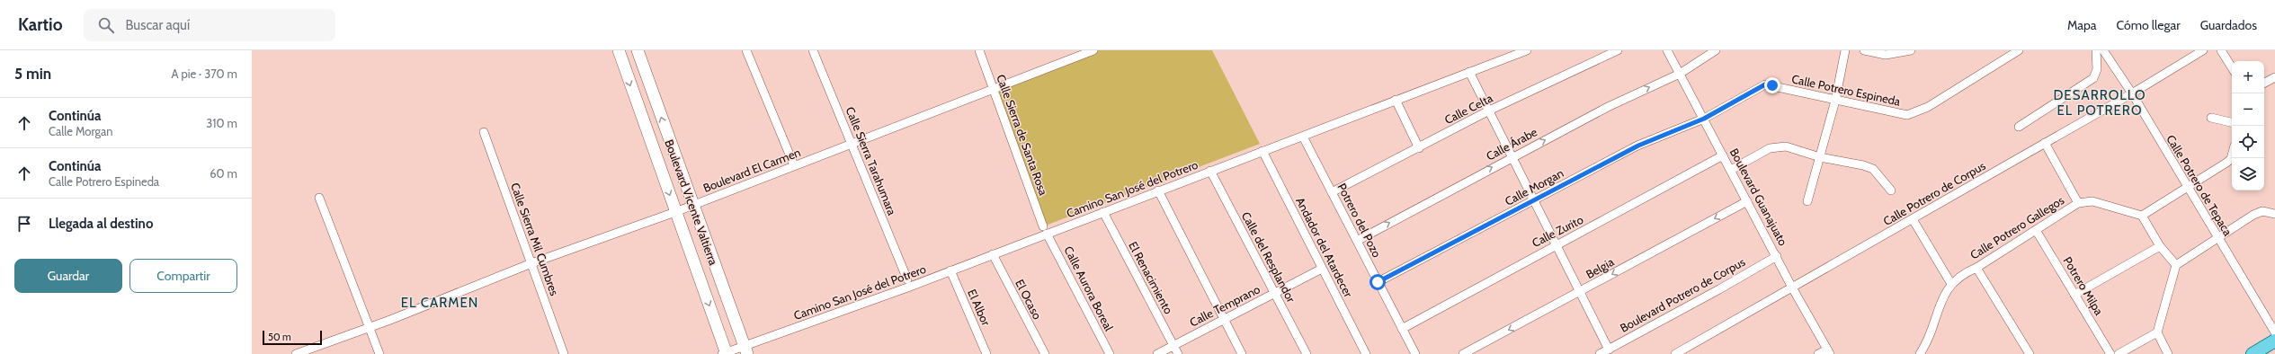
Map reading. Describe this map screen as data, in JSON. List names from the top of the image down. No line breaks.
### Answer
{"streets":{"main road":["Boulevard Vicente Valtierra"],"street":["Calle Potrero Espineda","Calle Celta","Calle Sierra de Santa Rosa","Calle Árabe","Calle Sierra Tarahumara","Boulevard El Carmen","Calle Potrero de Tepaca","Calle Morgan","Camino San José del Potrero","Calle Potrero de Corpus","Boulevard Guanajuato","Potrero del Pozo","Calle Potrero Gallegos","Calle Zurito","Calle Sierra Mil Cumbres","Andador del Atardecer","Calle del Resplandor","Belgia","El Renacimiento","Potrero Milpa","Calle Aurora Boreal","Boulevard Potrero de Corpus","El Ocaso","Calle Temprano","El Albor"]},"crossings":[["Calle Potrero Espineda","Calle Morgan"],["Calle Potrero Espineda","Boulevard Guanajuato"],["Calle Celta","Potrero del Pozo"],["Calle Sierra de Santa Rosa","Boulevard El Carmen"],["Calle Sierra de Santa Rosa","Camino San José del Potrero"],["Calle Sierra de Santa Rosa","Calle Aurora Boreal"],["Calle Árabe","Boulevard Guanajuato"],["Calle Árabe","Potrero del Pozo"],["Calle Sierra Tarahumara","Boulevard El Carmen"],["Boulevard El Carmen","Boulevard Vicente Valtierra"],["Boulevard El Carmen","Calle Sierra Mil Cumbres"],["Calle Potrero de Tepaca","Calle Potrero de Corpus"],["Calle Morgan","Boulevard Guanajuato"],["Calle Morgan","Potrero del Pozo"],["Camino San José del Potrero","Boulevard Vicente Valtierra"],["Camino San José del Potrero","Potrero del Pozo"],["Camino San José del Potrero","Andador del Atardecer"],["Camino San José del Potrero","Calle del Resplandor"],["Camino San José del Potrero","El Renacimiento"],["Camino San José del Potrero","Calle Aurora Boreal"],["Camino San José del Potrero","El Ocaso"],["Camino San José del Potrero","El Albor"],["Calle Potrero de Corpus","Boulevard Guanajuato"],["Boulevard Guanajuato","Calle Zurito"],["Boulevard Guanajuato","Belgia"],["Boulevard Guanajuato","Boulevard Potrero de Corpus"],["Potrero del Pozo","Calle Zurito"],["Calle Potrero Gallegos","Potrero Milpa"],["Andador del Atardecer","Calle Temprano"],["Calle del Resplandor","Calle Temprano"],["El Renacimiento","Calle Temprano"]],"one_way":["Calle Árabe","Belgia"],"districts":["DESARROLLO EL POTRERO","EL CARMEN"],"scale_bar":"50 m","page":{"header":"Kartio","search":"Buscar aquí","nav":["Mapa","Cómo llegar","Guardados"],"heading":["5 min","A pie · 370 m"],"map_buttons":["+","−"],"list":[["Continúa","Calle Morgan","310 m"],["Continúa","Calle Potrero Espineda","60 m"],"Llegada al destino"],"buttons":["Guardar","Compartir"],"scale":"50 m"}}
